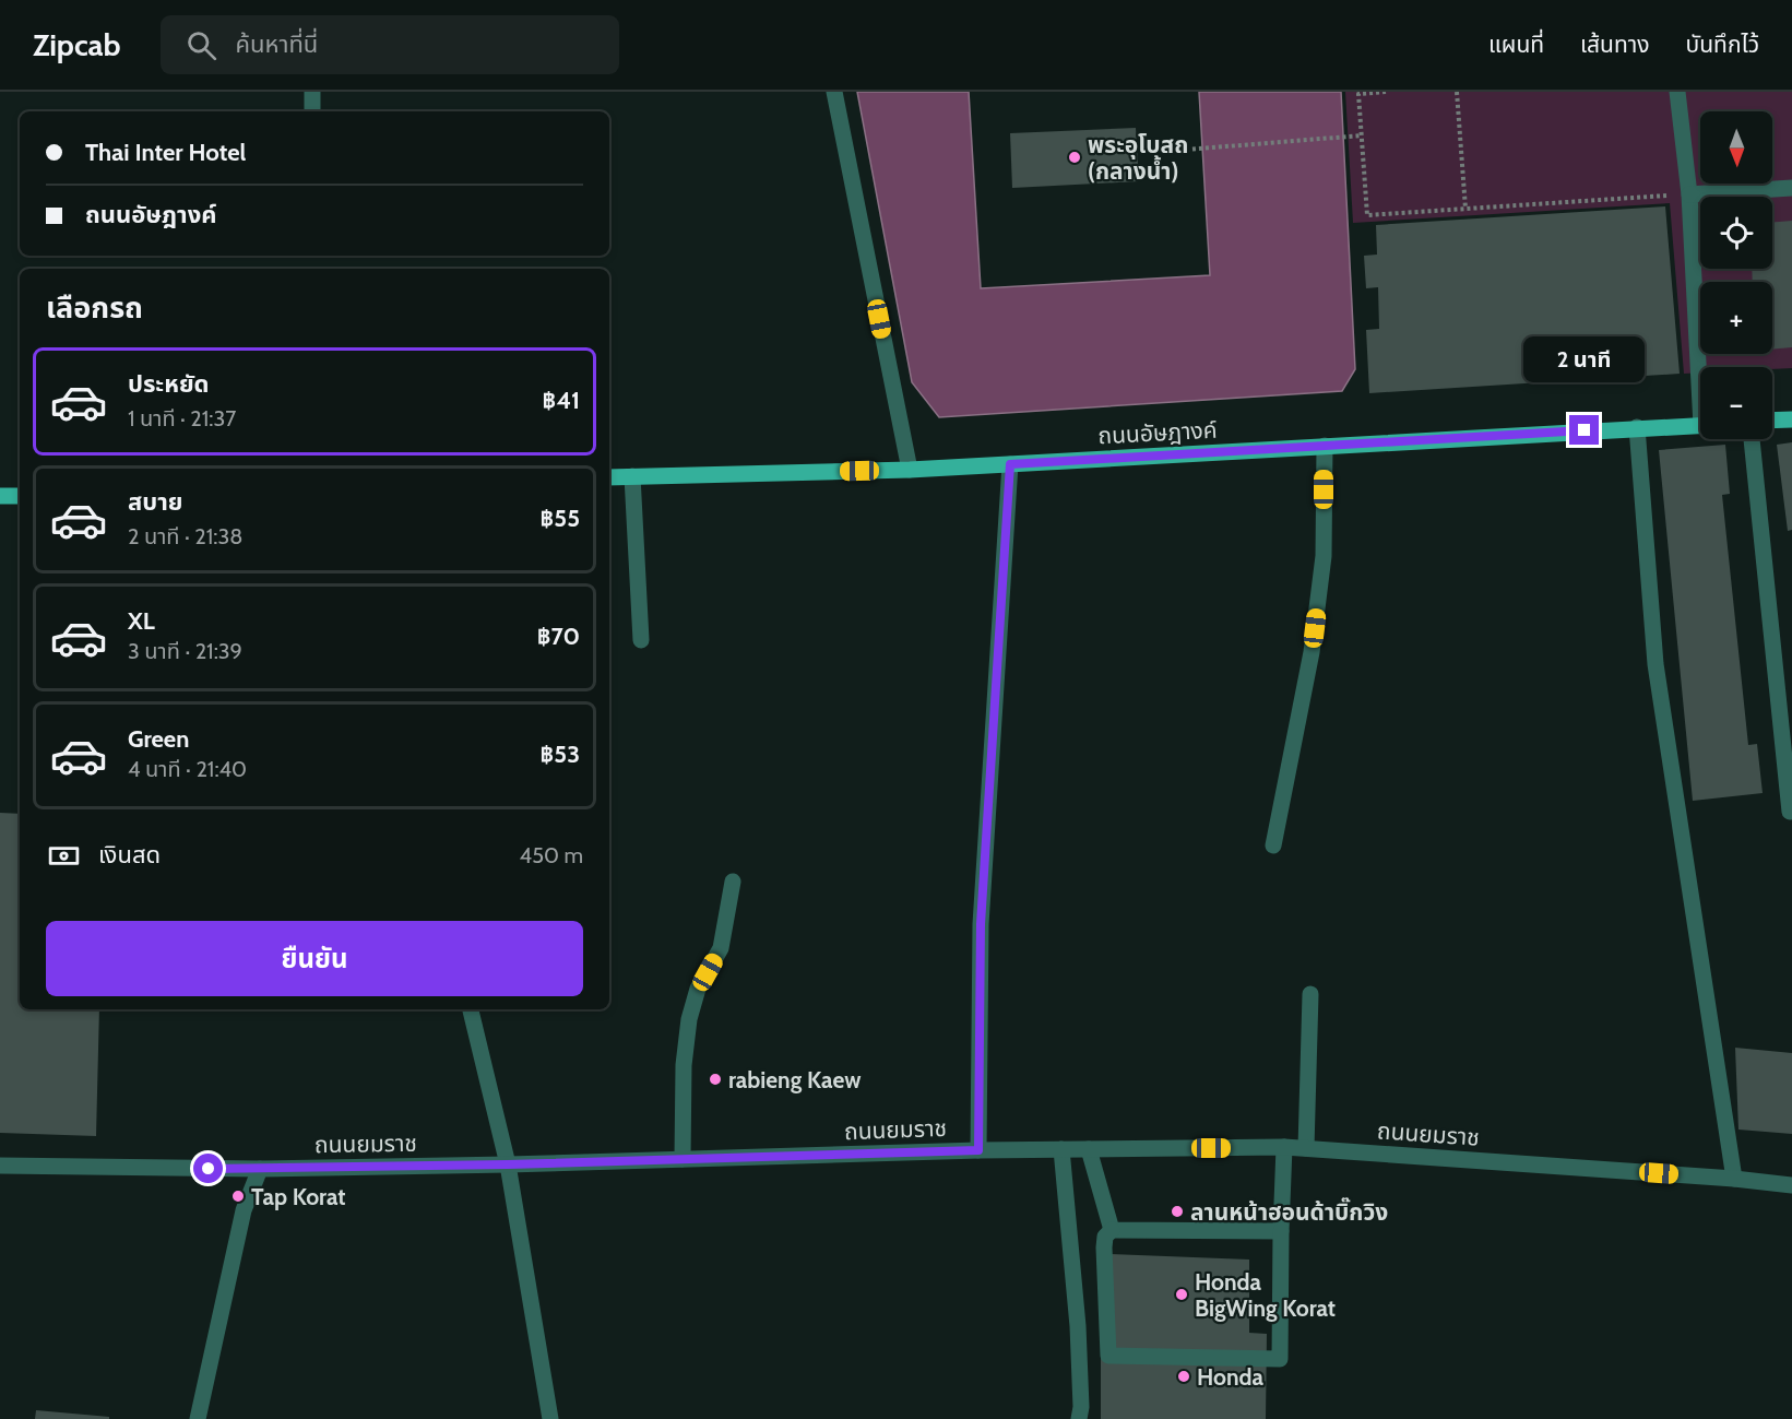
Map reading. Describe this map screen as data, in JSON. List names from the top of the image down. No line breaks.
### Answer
{"streets":{"main road":["ถนนอัษฎางค์"],"street":["ถนนยมราช"]},"places":["พระอุโบสถ (กลางน้ำ)","rabieng Kaew","Tap Korat","ลานหน้าฮอนด้าบิ๊กวิง","Honda BigWing Korat","Honda"],"north":"bottom","page":{"header":"Zipcab","search":"ค้นหาที่นี่","nav":["แผนที่","เส้นทาง","บันทึกไว้"],"map_buttons":["+","−"],"banner":["Thai Inter Hotel","ถนนอัษฎางค์"],"heading":"เลือกรถ","bubble":"2 นาที","list":[{"name":"ประหยัด","note":"1 นาที · 21:37","value":"฿41"},{"name":"สบาย","note":"2 นาที · 21:38","value":"฿55"},{"name":"XL","note":"3 นาที · 21:39","value":"฿70"},{"name":"Green","note":"4 นาที · 21:40","value":"฿53"}],"pay":["เงินสด","450 m"],"buttons":"ยืนยัน"}}
